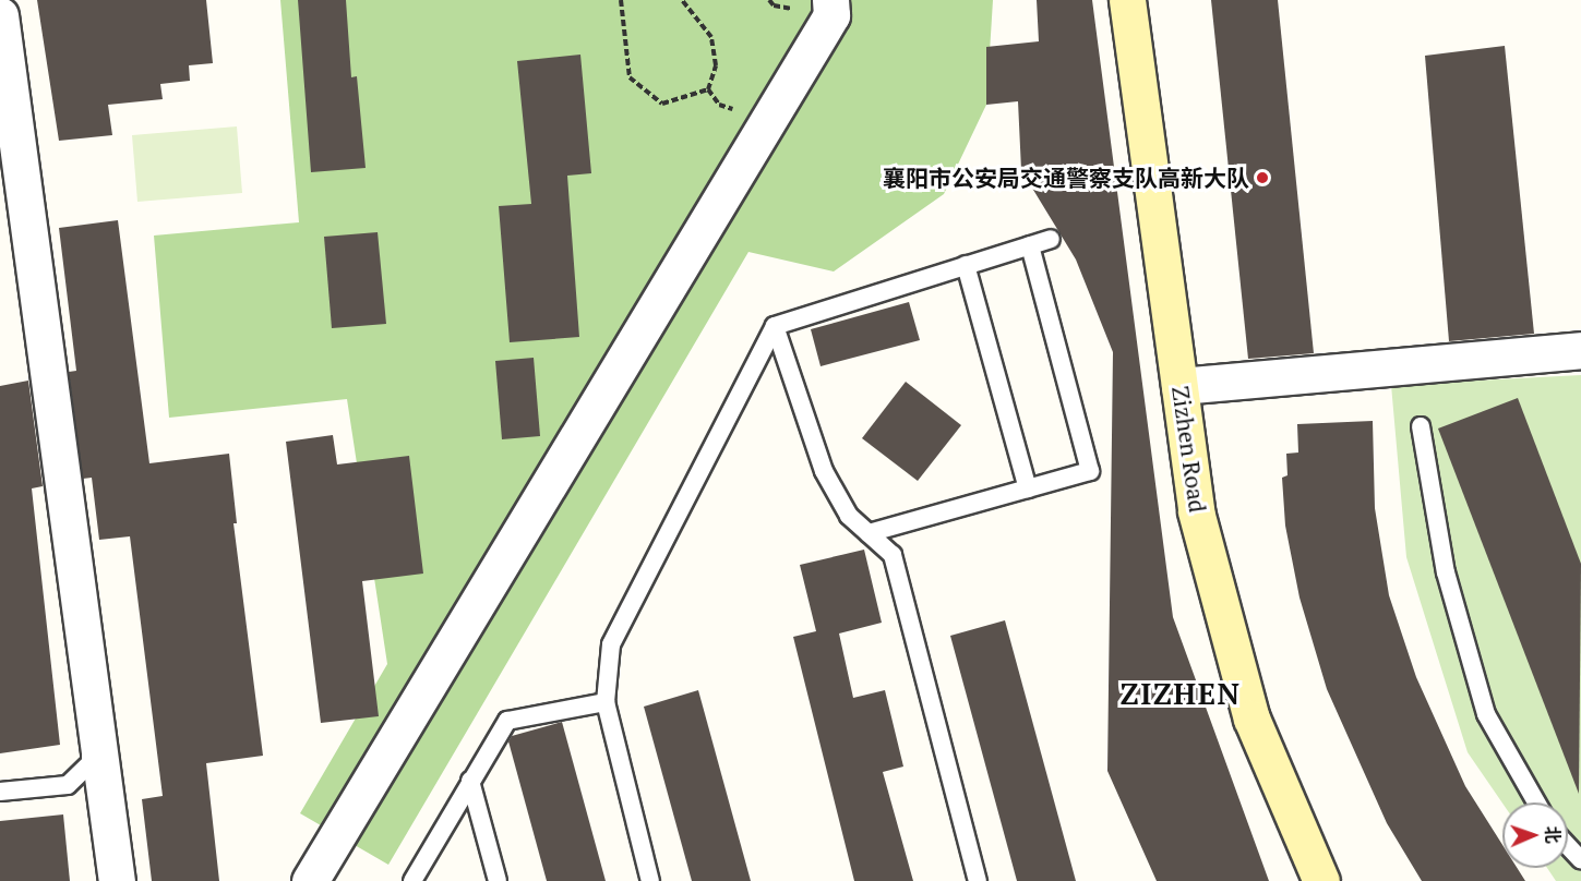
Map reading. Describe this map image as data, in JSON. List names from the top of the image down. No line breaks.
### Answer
{"streets":{"street":["Zizhen Road"]},"districts":["ZIZHEN"],"places":["襄阳市公安局交通警察支队高新大队"],"north":"right"}
